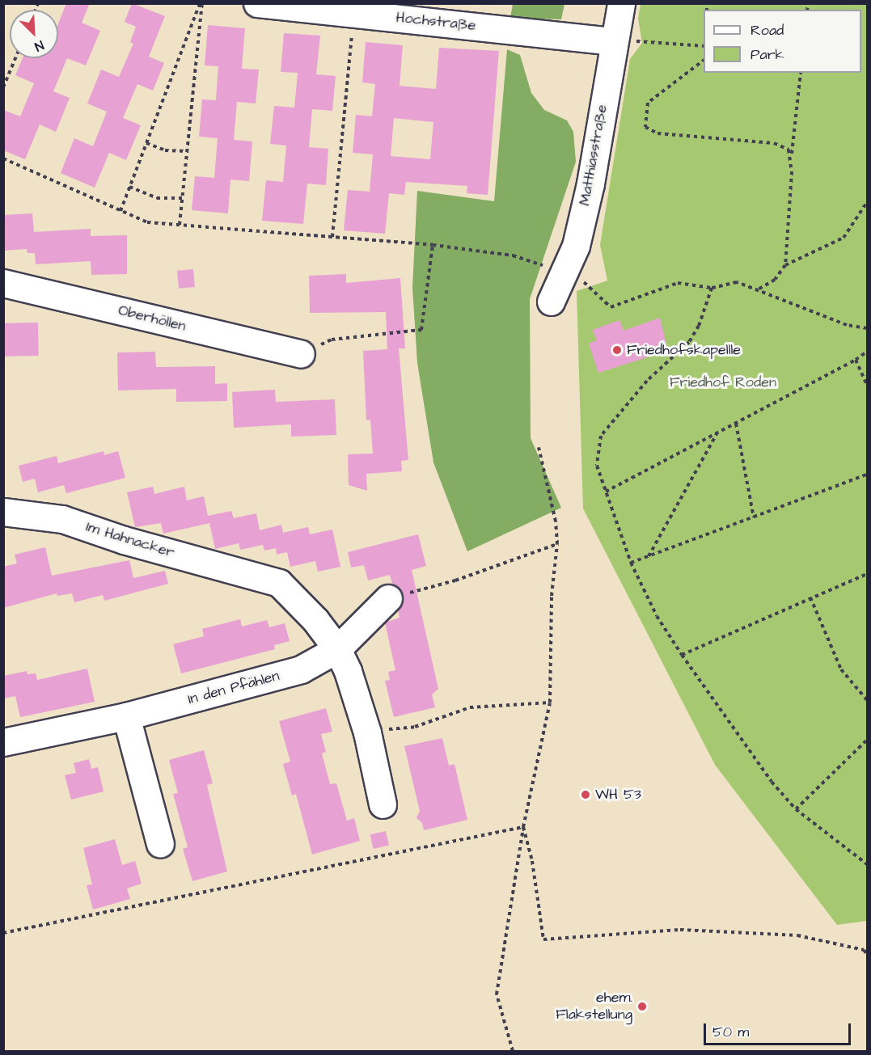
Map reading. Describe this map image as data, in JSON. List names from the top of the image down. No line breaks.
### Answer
{"streets":{"street":["Hochstraße","Matthiasstraße","Oberhöllen","Im Hahnacker","In den Pfählen"]},"crossings":[["Hochstraße","Matthiasstraße"],["Im Hahnacker","In den Pfählen"]],"parks":["Friedhof Roden"],"places":["Friedhofskapellle","WH 53","ehem. Flakstellung"],"legend":["Road","Park"],"scale_bar":"50 m","north":"bottom right"}
